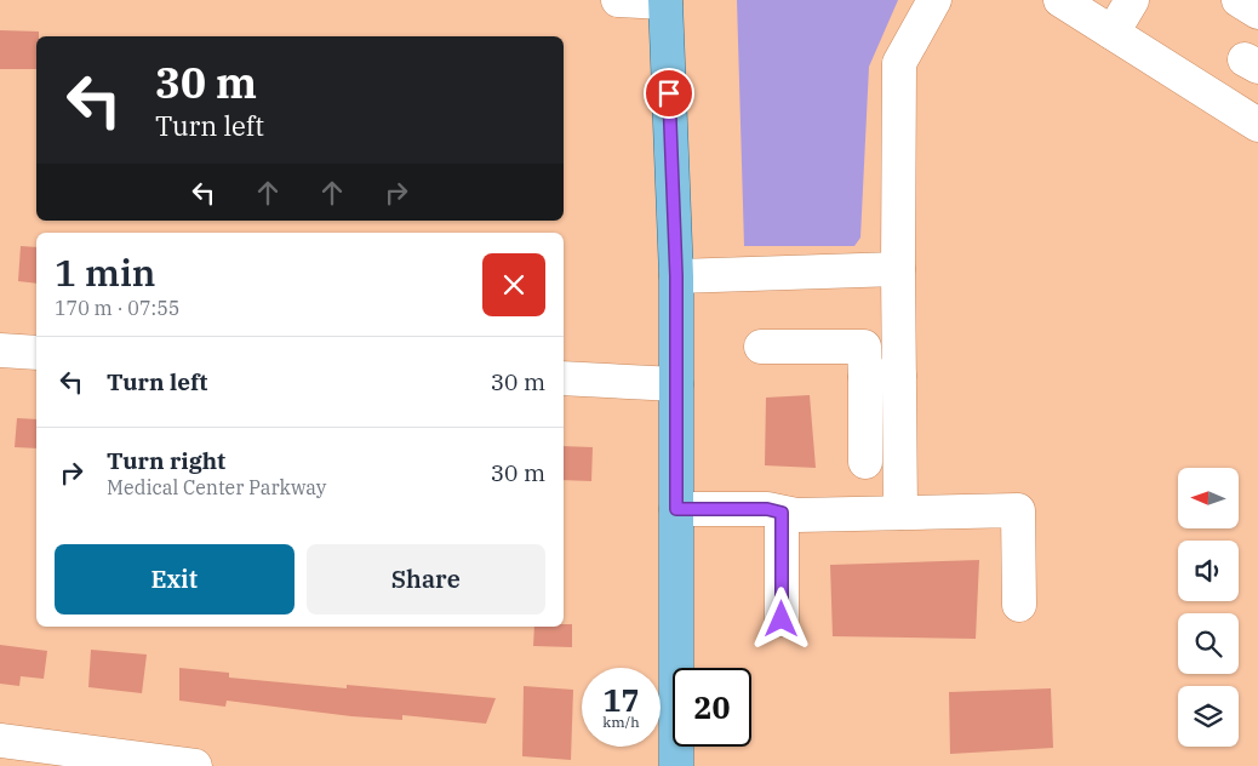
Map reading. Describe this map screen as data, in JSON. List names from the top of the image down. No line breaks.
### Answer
{"north":"left","page":{"turn":["30 m","Turn left"],"heading":["1 min","170 m · 07:55"],"list":[{"name":"Turn left","value":"30 m"},{"name":"Turn right","note":"Medical Center Parkway","value":"30 m"}],"buttons":["Exit","Share"],"speed":"17 km/h","limit":"20"}}
